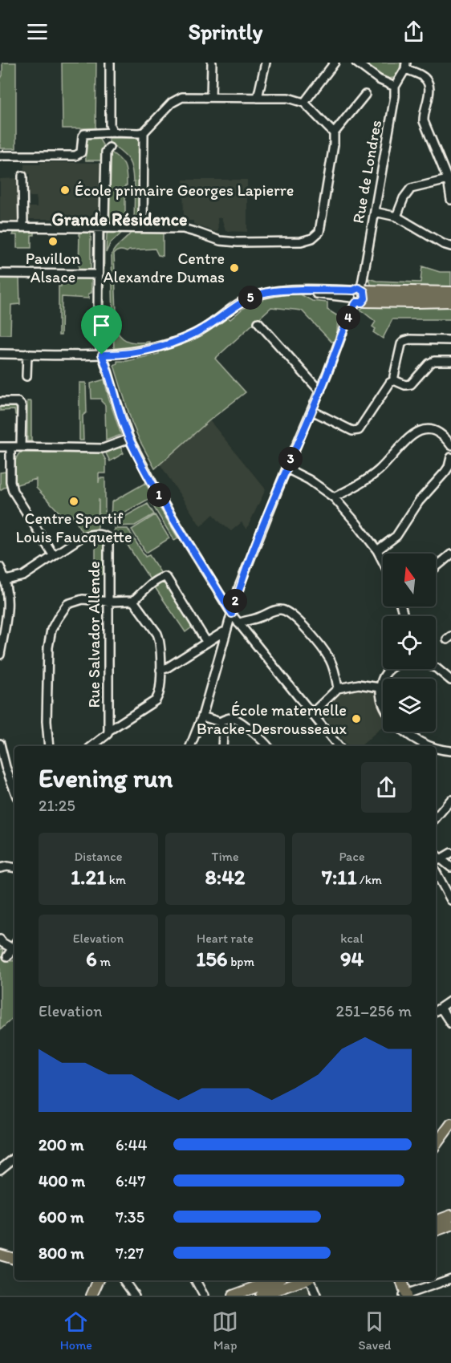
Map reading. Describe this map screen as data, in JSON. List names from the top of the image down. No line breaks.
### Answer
{"streets":{"street":["Rue de Londres","Rue Salvador Allende"]},"districts":["Grande Résidence"],"places":["École primaire Georges Lapierre","Pavillon Alsace","Centre Alexandre Dumas","Centre Sportif Louis Faucquette","École maternelle Bracke-Desrousseaux"],"north":"top","page":{"header":"Sprintly","pins":["5","4","3","1","2"],"heading":["Evening run","21:25"],"stats":[["Distance","1.21 km"],["Time","8:42"],["Pace","7:11 /km"],["Elevation","6 m"],["Heart rate","156 bpm"],["kcal","94"]],"chart":["Elevation","251–256 m"],"list":[{"name":"200 m","note":"6:44"},{"name":"400 m","note":"6:47"},{"name":"600 m","note":"7:35"},{"name":"800 m","note":"7:27"}],"tabs":["Home","Map","Saved"]}}
